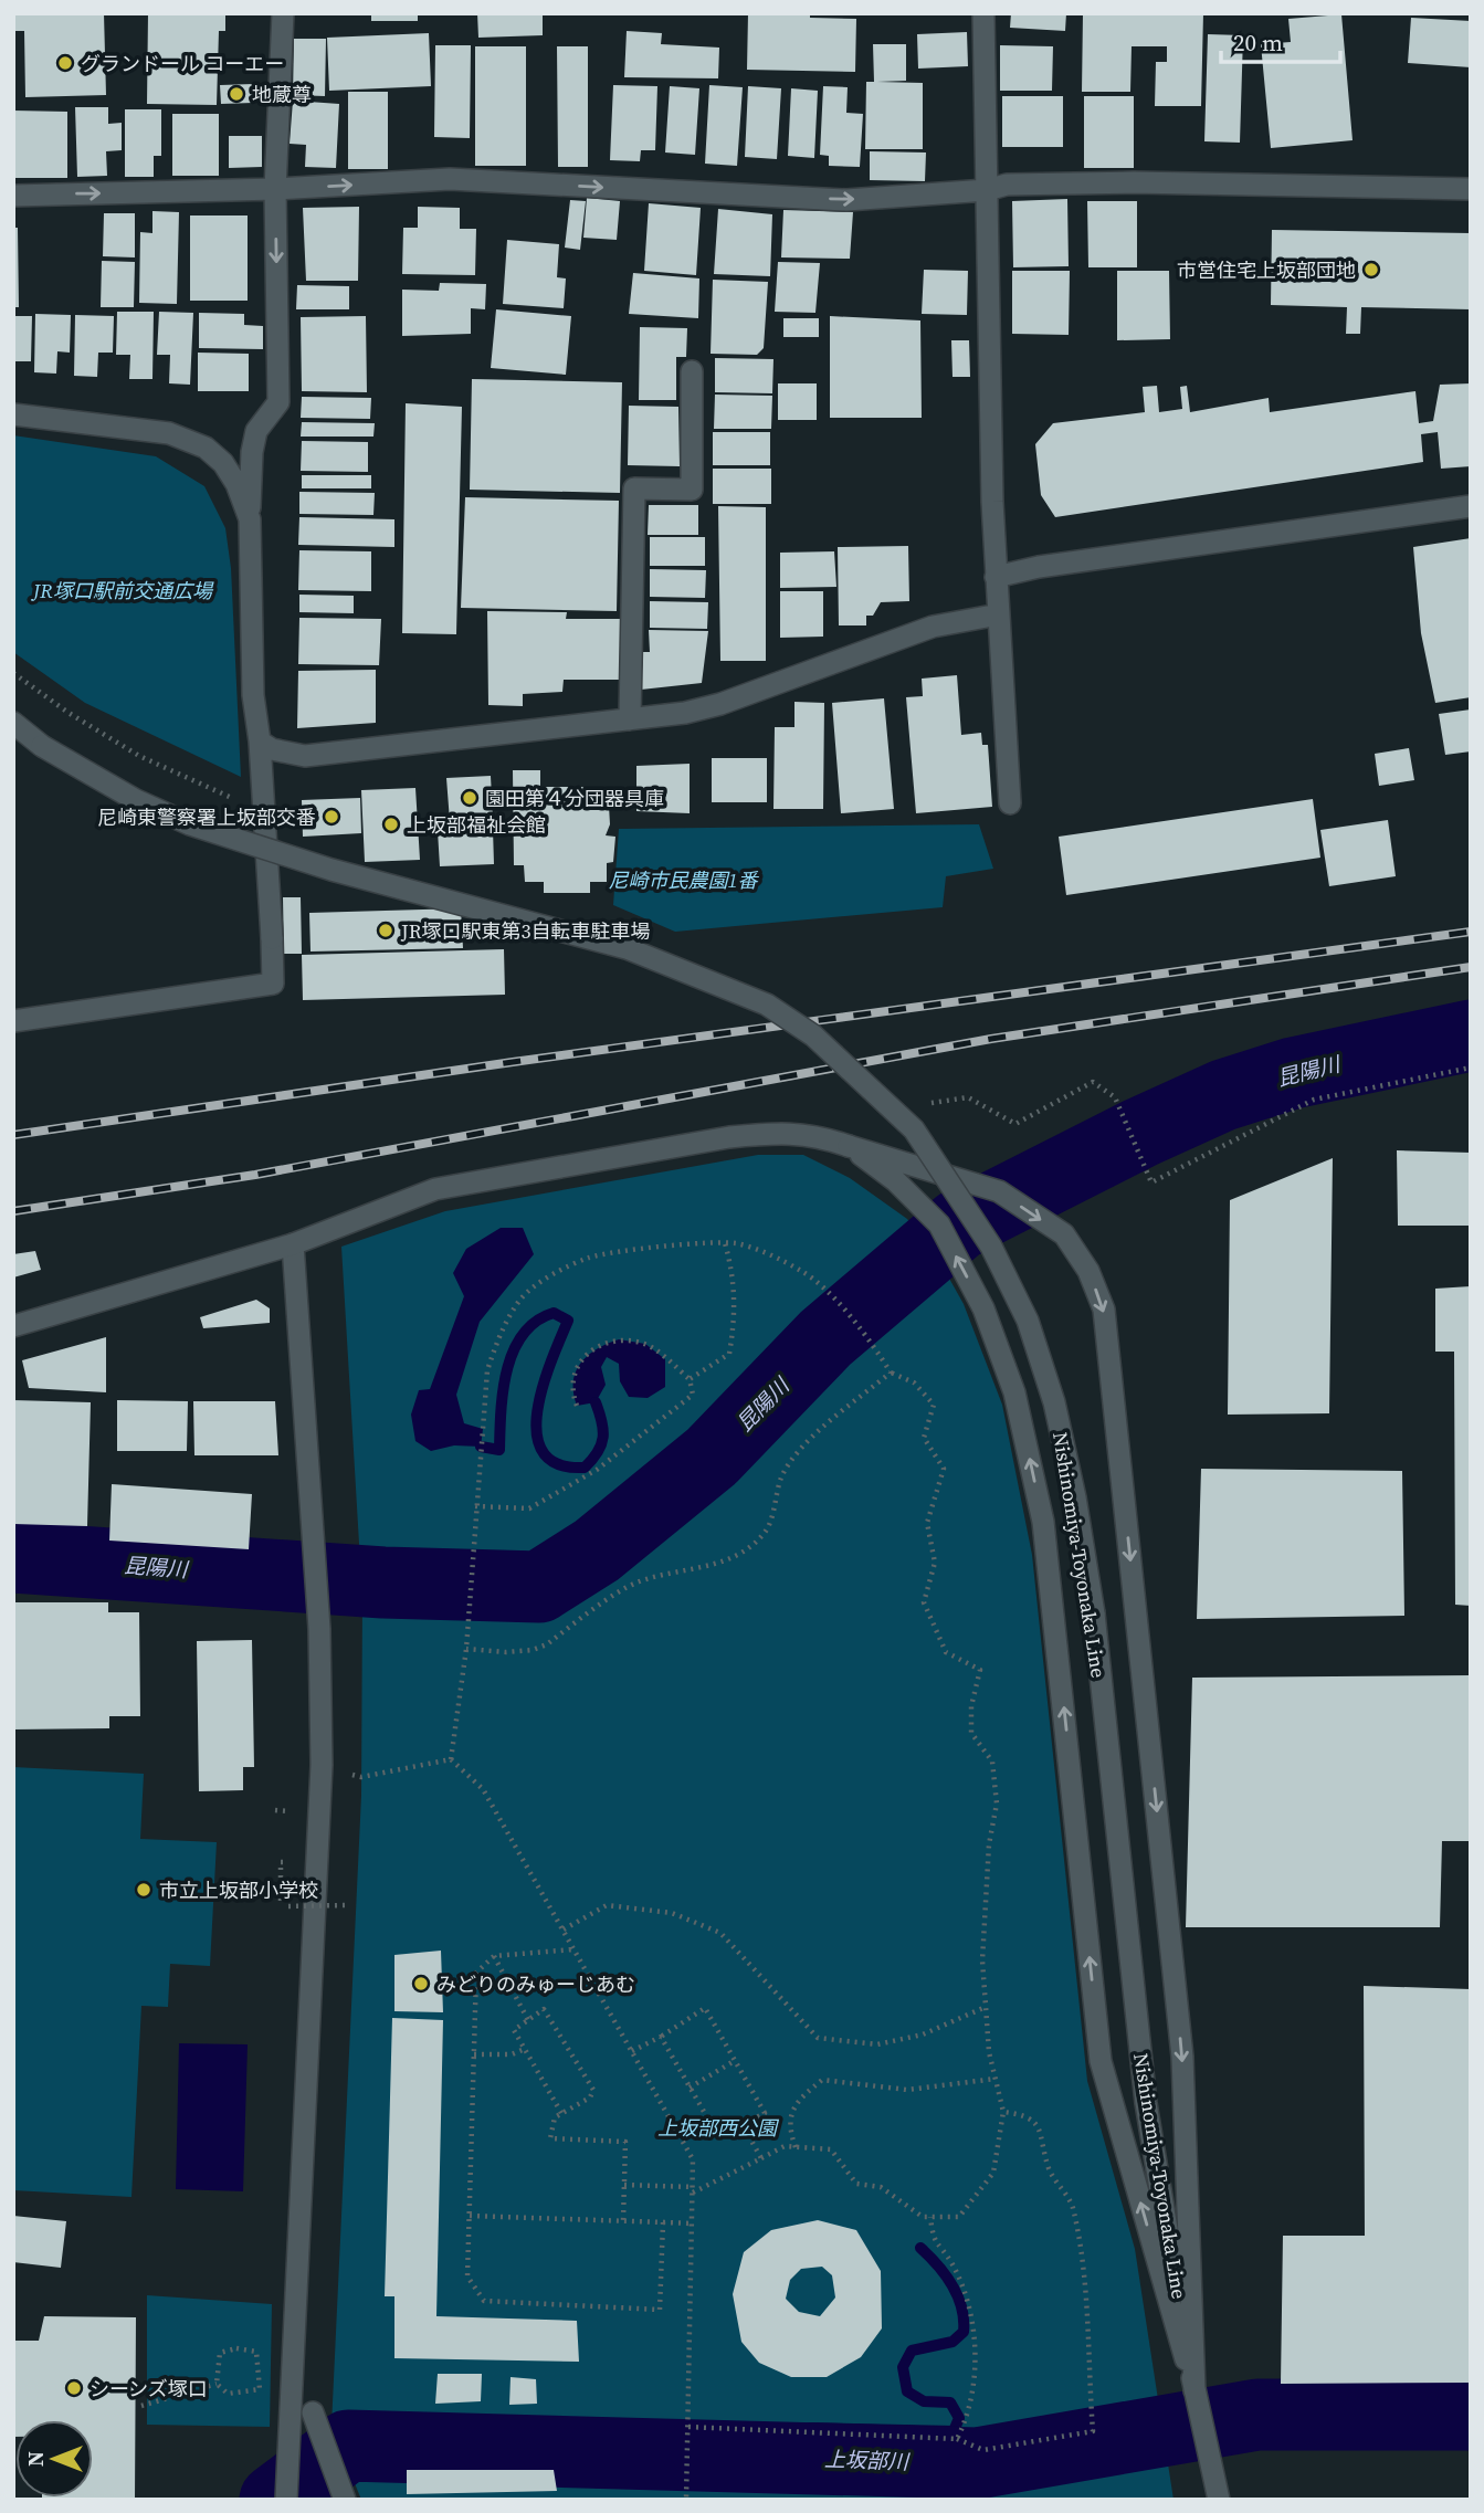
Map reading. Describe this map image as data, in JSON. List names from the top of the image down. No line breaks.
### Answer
{"streets":{"street":["Nishinomiya-Toyonaka Line"]},"water":["昆陽川","上坂部川"],"parks":["JR塚口駅前交通広場","尼崎市民農園1番","上坂部西公園"],"places":["グランドール コーエー","地蔵尊","市営住宅上坂部団地","園田第４分団器具庫","尼崎東警察署上坂部交番","上坂部福祉会館","JR塚口駅東第3自転車駐車場","市立上坂部小学校","みどりのみゅーじあむ","シーンズ塚口"],"scale_bar":"20 m","north":"left"}
